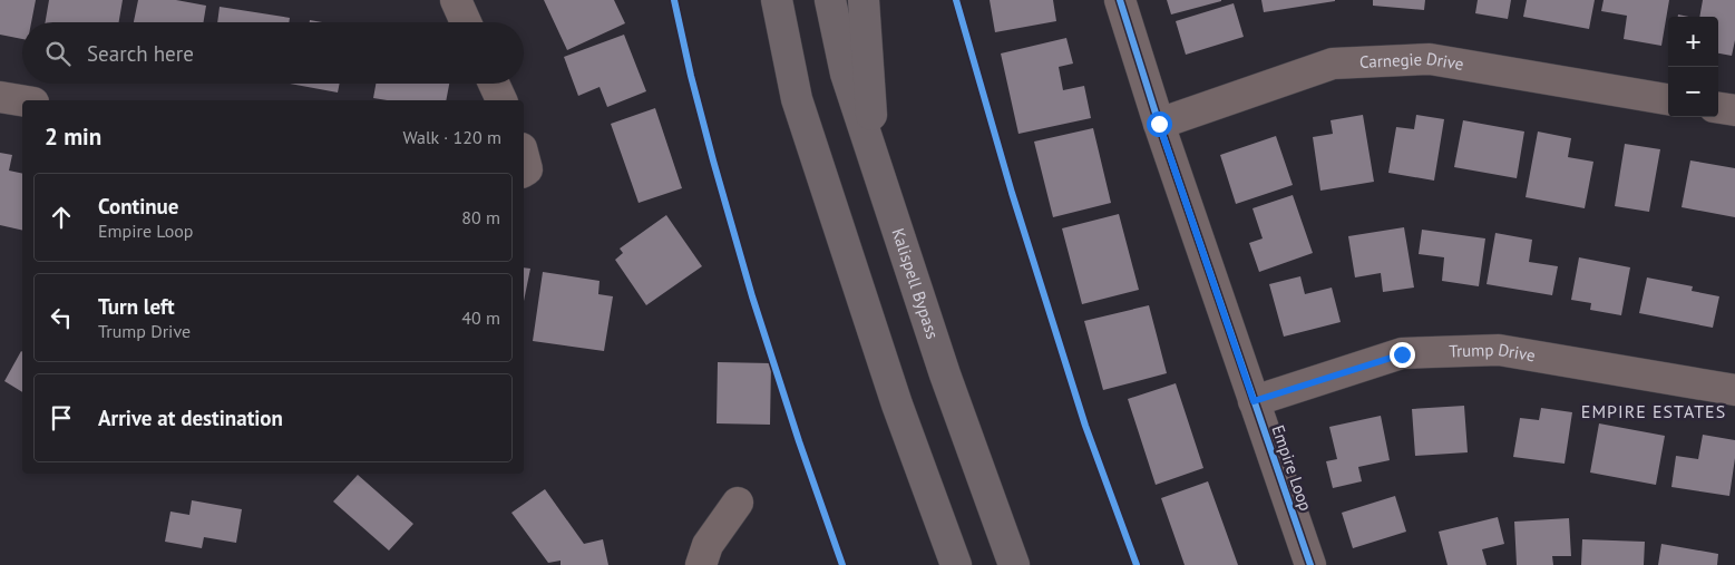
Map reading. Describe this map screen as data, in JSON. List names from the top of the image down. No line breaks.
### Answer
{"streets":{"highway":["Kalispell Bypass"],"street":["Carnegie Drive","Trump Drive","Empire Loop"]},"crossings":[["Carnegie Drive","Empire Loop"],["Trump Drive","Empire Loop"]],"districts":["EMPIRE ESTATES"],"page":{"map_buttons":["+","−"],"search":"Search here","heading":["2 min","Walk · 120 m"],"list":[["Continue","Empire Loop","80 m"],["Turn left","Trump Drive","40 m"],"Arrive at destination"]}}
